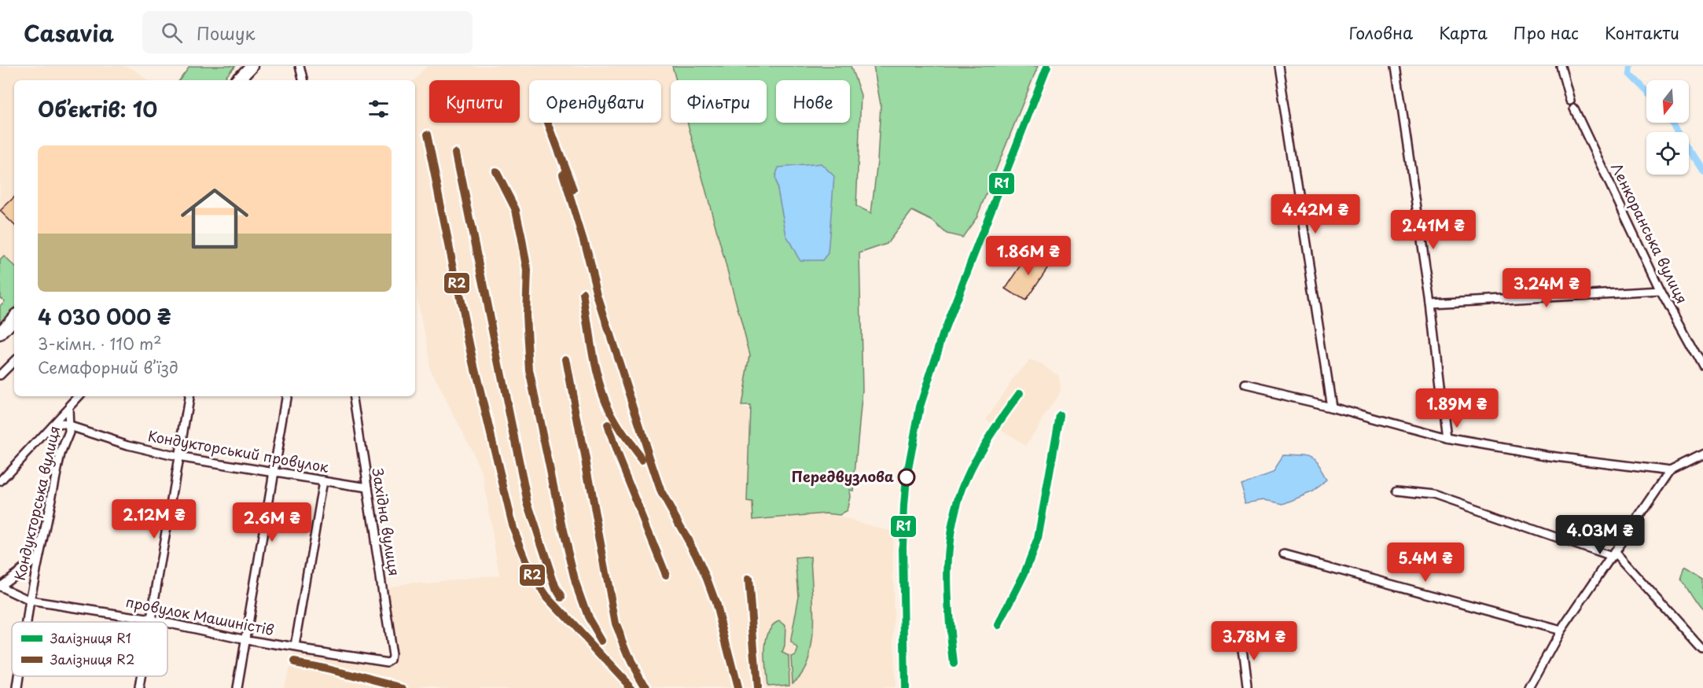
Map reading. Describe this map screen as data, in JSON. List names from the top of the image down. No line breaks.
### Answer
{"streets":{"street":["Ленкоранська вулиця","Кондукторський провулок","Кондукторська вулиця","Західна вулиця","провулок Машиністів"]},"crossings":[["Кондукторський провулок","Кондукторська вулиця"],["Кондукторський провулок","Західна вулиця"],["Кондукторська вулиця","провулок Машиністів"],["Західна вулиця","провулок Машиністів"]],"places":["Передвузлова"],"lines":["rail line R1","rail line R2"],"legend":["Залізниця R1","Залізниця R2"],"north":"bottom","page":{"header":"Casavia","search":"Пошук","nav":["Головна","Карта","Про нас","Контакти"],"chip":["Купити","Орендувати","Фільтри","Нове"],"heading":"Об’єктів: 10","list":[{"name":"4 030 000 ₴","note":"3-кімн. · 110 m² · Семафорний в’їзд"}],"price":["4.42M ₴","2.41M ₴","1.86M ₴","3.24M ₴","1.89M ₴","2.12M ₴","2.6M ₴","4.03M ₴","5.4M ₴","3.78M ₴"]}}
